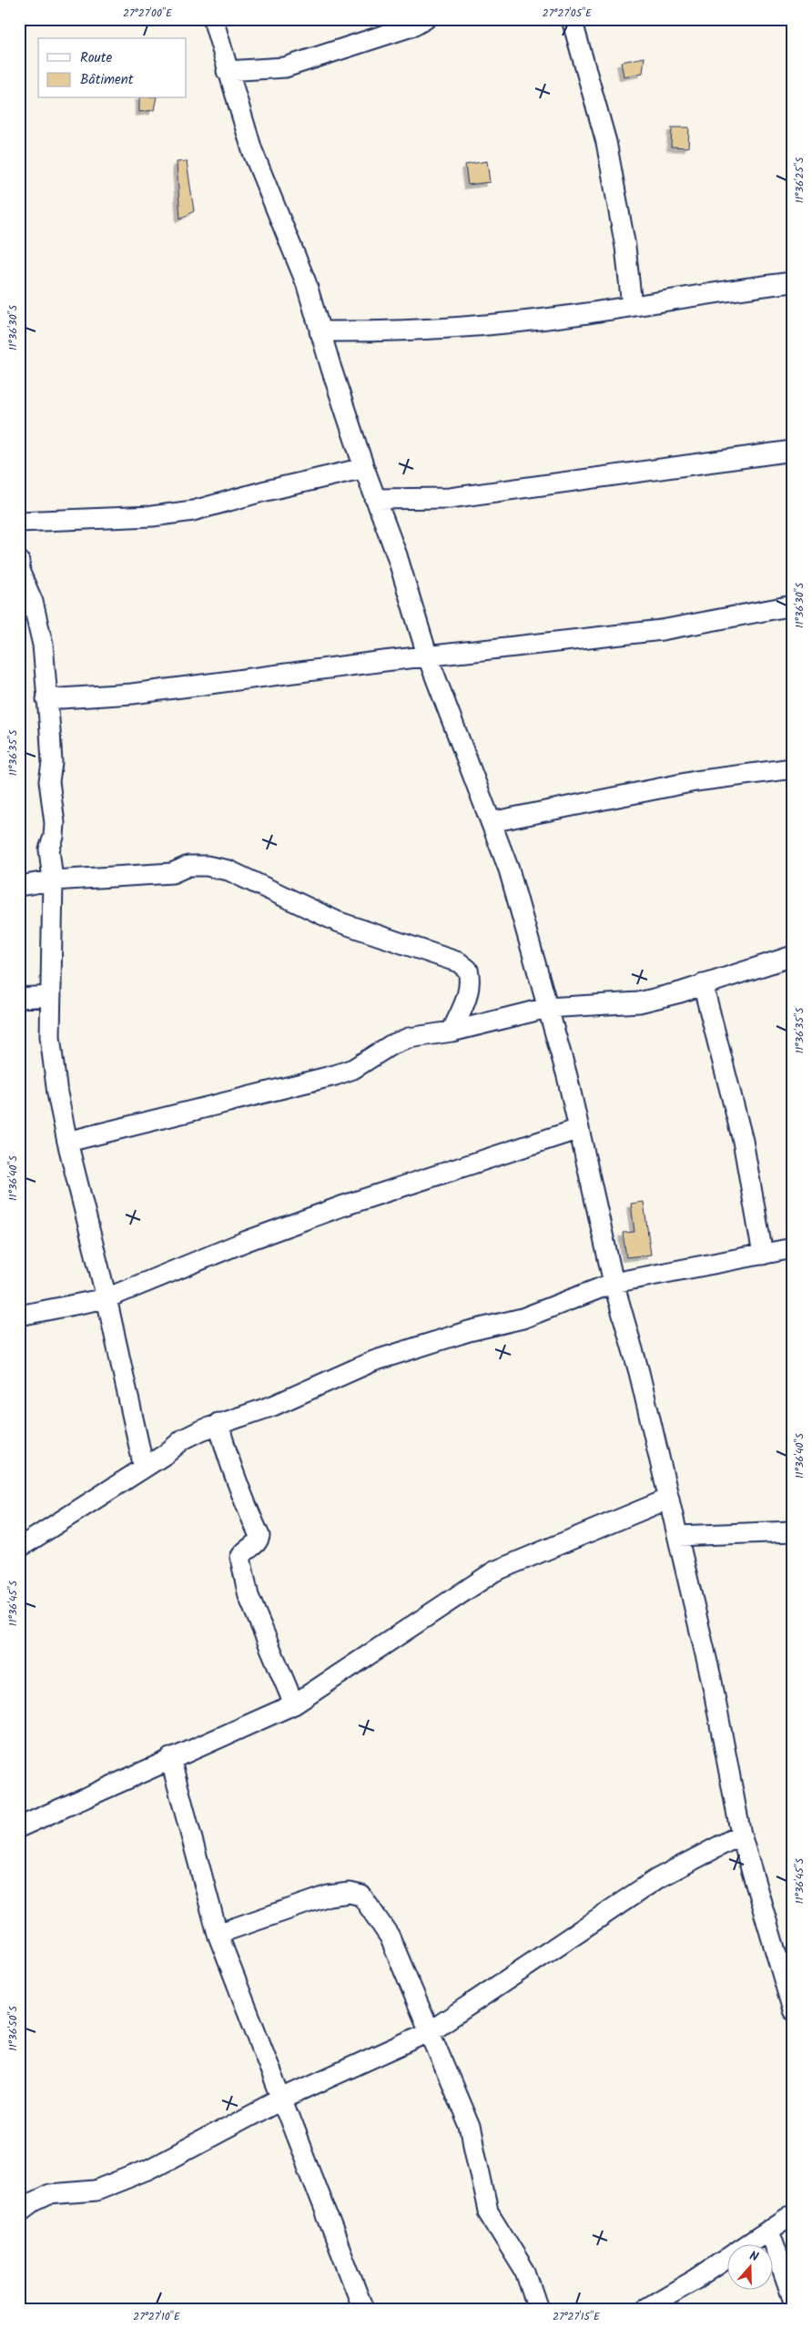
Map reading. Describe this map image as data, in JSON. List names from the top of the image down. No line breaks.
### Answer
{"legend":["Route","Bâtiment"],"north":"top","coordinates":["27°27'00\"E","27°27'05\"E","11°36'25\"S","11°36'30\"S","11°36'35\"S","11°36'40\"S","11°36'45\"S","11°36'50\"S","27°27'10\"E","27°27'15\"E"]}
